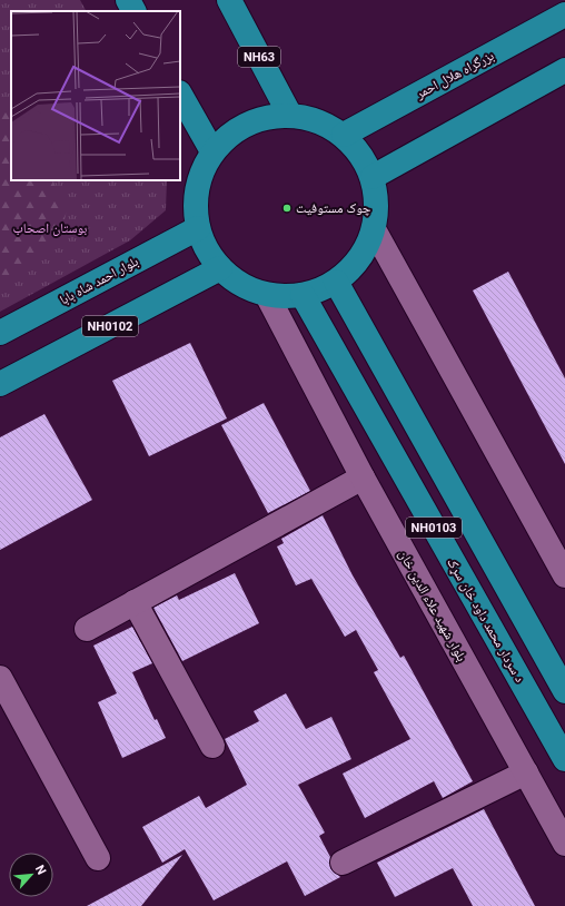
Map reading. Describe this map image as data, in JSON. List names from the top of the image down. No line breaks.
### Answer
{"streets":{"highway":["NH63","بزرگراه هلال احمر","بلوار احمد شاه بابا","NH0102","NH0103","د سردار محمد داود خان سړک"],"street":["بلوار شهید علاء الدین خان"]},"parks":["بوستان اصحاب"],"places":["چوک مستوفیت"],"north":"top right"}
